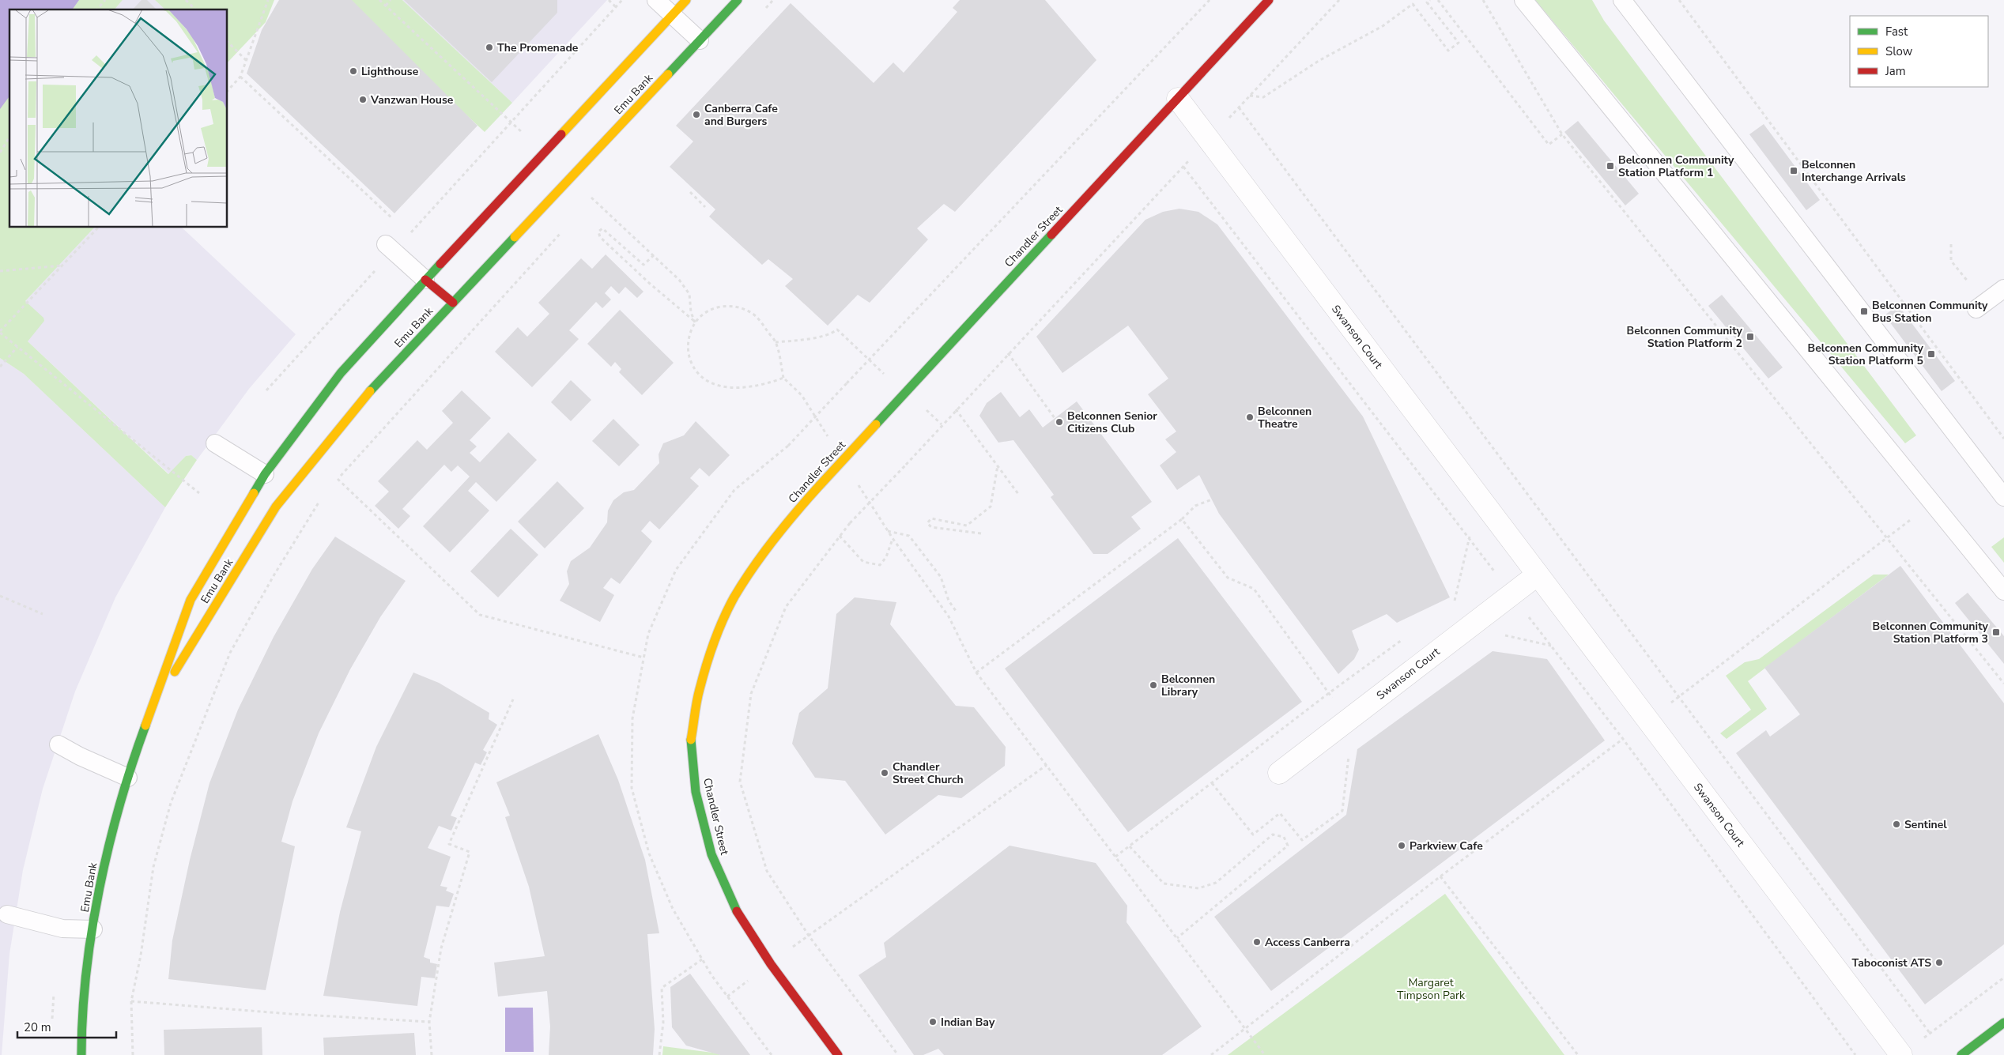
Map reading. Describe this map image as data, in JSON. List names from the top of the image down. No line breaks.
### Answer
{"streets":{"street":["Emu Bank","Chandler Street","Swanson Court"]},"crossings":[["Chandler Street","Swanson Court"]],"parks":["Margaret Timpson Park"],"places":{"other":["The Promenade","Lighthouse","Vanzwan House","Canberra Cafe and Burgers","Belconnen Theatre","Belconnen Senior Citizens Club","Belconnen Library","Chandler Street Church","Sentinel","Parkview Cafe","Access Canberra","Taboconist ATS","Indian Bay"],"transit":["Belconnen Community Station Platform 1","Belconnen Interchange Arrivals","Belconnen Community Bus Station","Belconnen Community Station Platform 2","Belconnen Community Station Platform 5","Belconnen Community Station Platform 3"]},"legend":["Fast","Slow","Jam"],"scale_bar":"20 m"}
